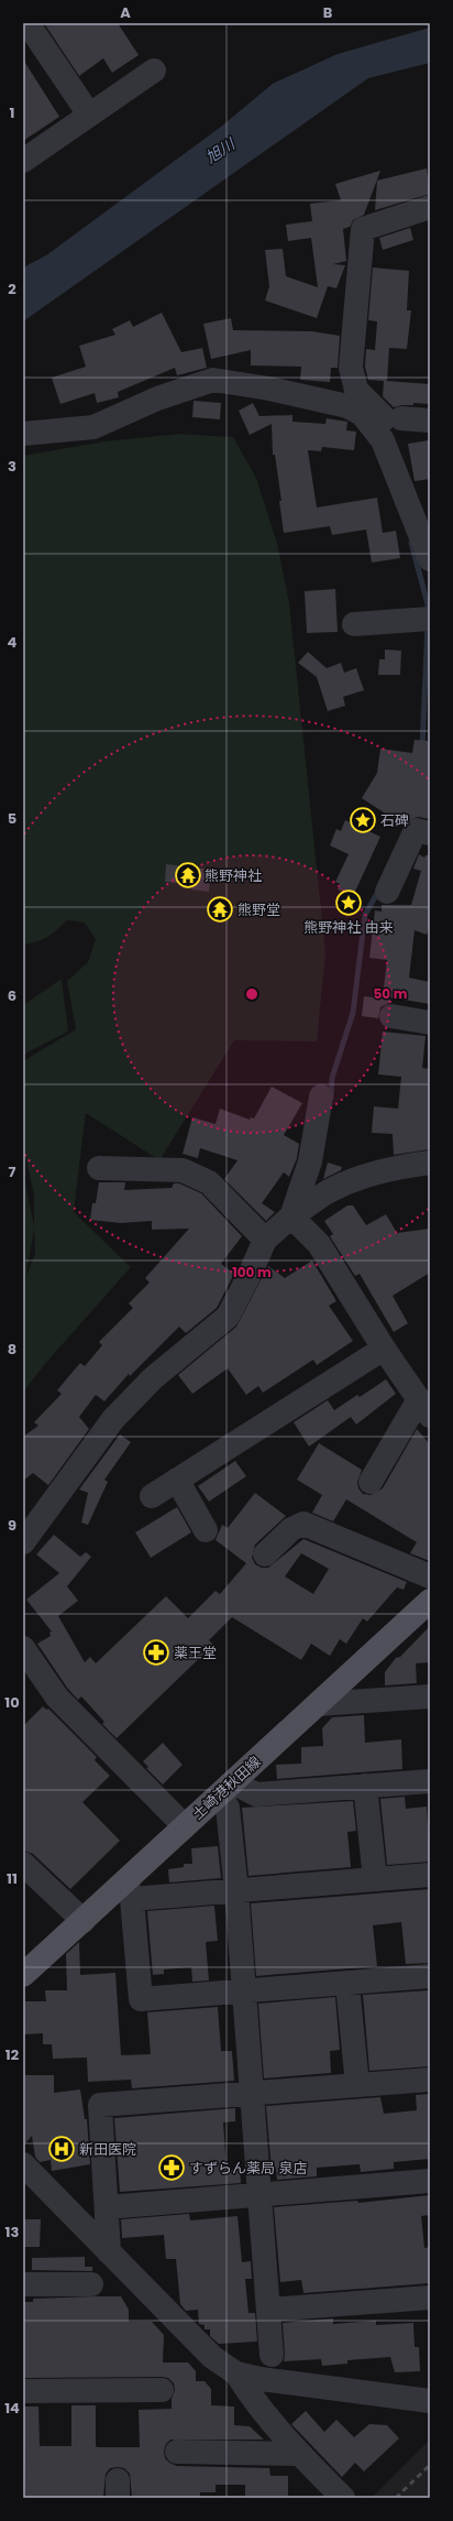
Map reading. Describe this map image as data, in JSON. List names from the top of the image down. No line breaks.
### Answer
{"streets":{"main road":["土崎港秋田線"]},"water":["旭川"],"places":{"place":["石碑","熊野神社 由来"],"temple":["熊野神社","熊野堂"],"pharmacy":["薬王堂","すずらん薬局 泉店"],"hospital":["新田医院"]},"grid":{"columns":["A","B"],"rows":["1","2","3","4","5","6","7","8","9","10","11","12","13","14"]},"rings":["50 m","100 m"]}
